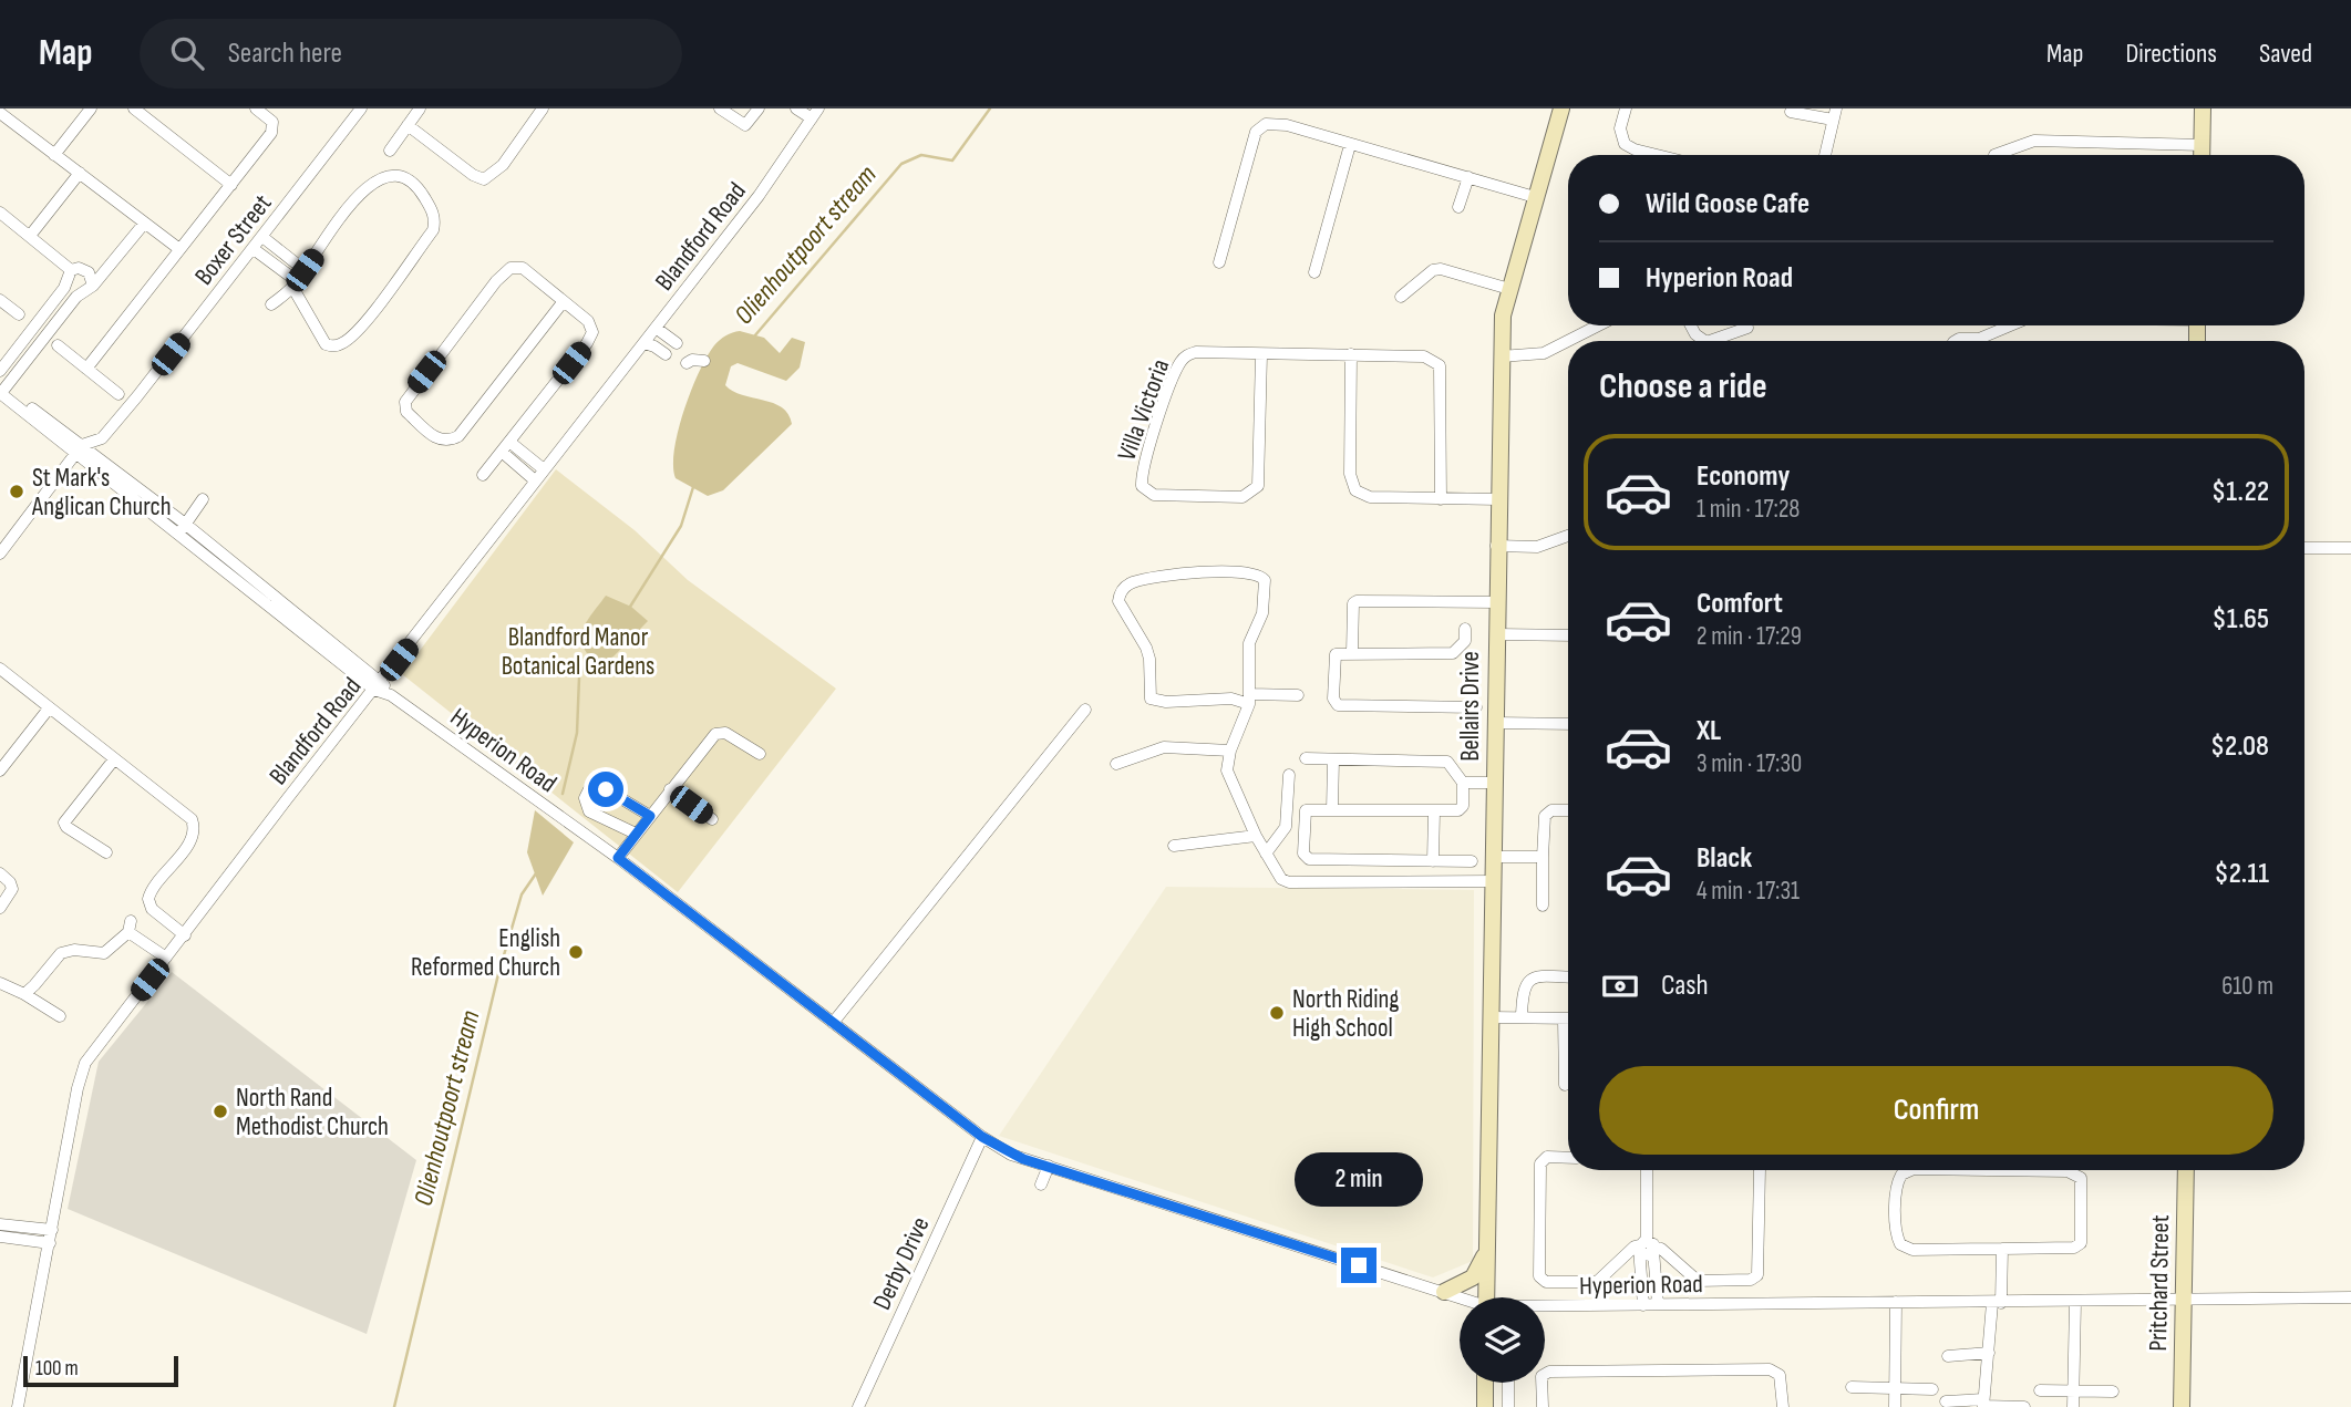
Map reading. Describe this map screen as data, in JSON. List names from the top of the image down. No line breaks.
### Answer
{"streets":{"street":["Blandford Road","Boxer Street","Villa Victoria","Bellairs Drive","Hyperion Road","Derby Drive","Pritchard Street"]},"crossings":[["Blandford Road","Hyperion Road"],["Boxer Street","Hyperion Road"],["Hyperion Road","Derby Drive"],["Hyperion Road","Pritchard Street"]],"water":["Olienhoutpoort stream"],"parks":["Blandford Manor Botanical Gardens"],"places":["St Mark's Anglican Church","English Reformed Church","North Riding High School","North Rand Methodist Church"],"scale_bar":"100 m","page":{"header":"Map","search":"Search here","nav":["Map","Directions","Saved"],"banner":["Wild Goose Cafe","Hyperion Road"],"heading":"Choose a ride","list":[{"name":"Economy","note":"1 min · 17:28","value":"$1.22"},{"name":"Comfort","note":"2 min · 17:29","value":"$1.65"},{"name":"XL","note":"3 min · 17:30","value":"$2.08"},{"name":"Black","note":"4 min · 17:31","value":"$2.11"}],"pay":["Cash","610 m"],"buttons":"Confirm","bubble":"2 min","scale":"100 m"}}
